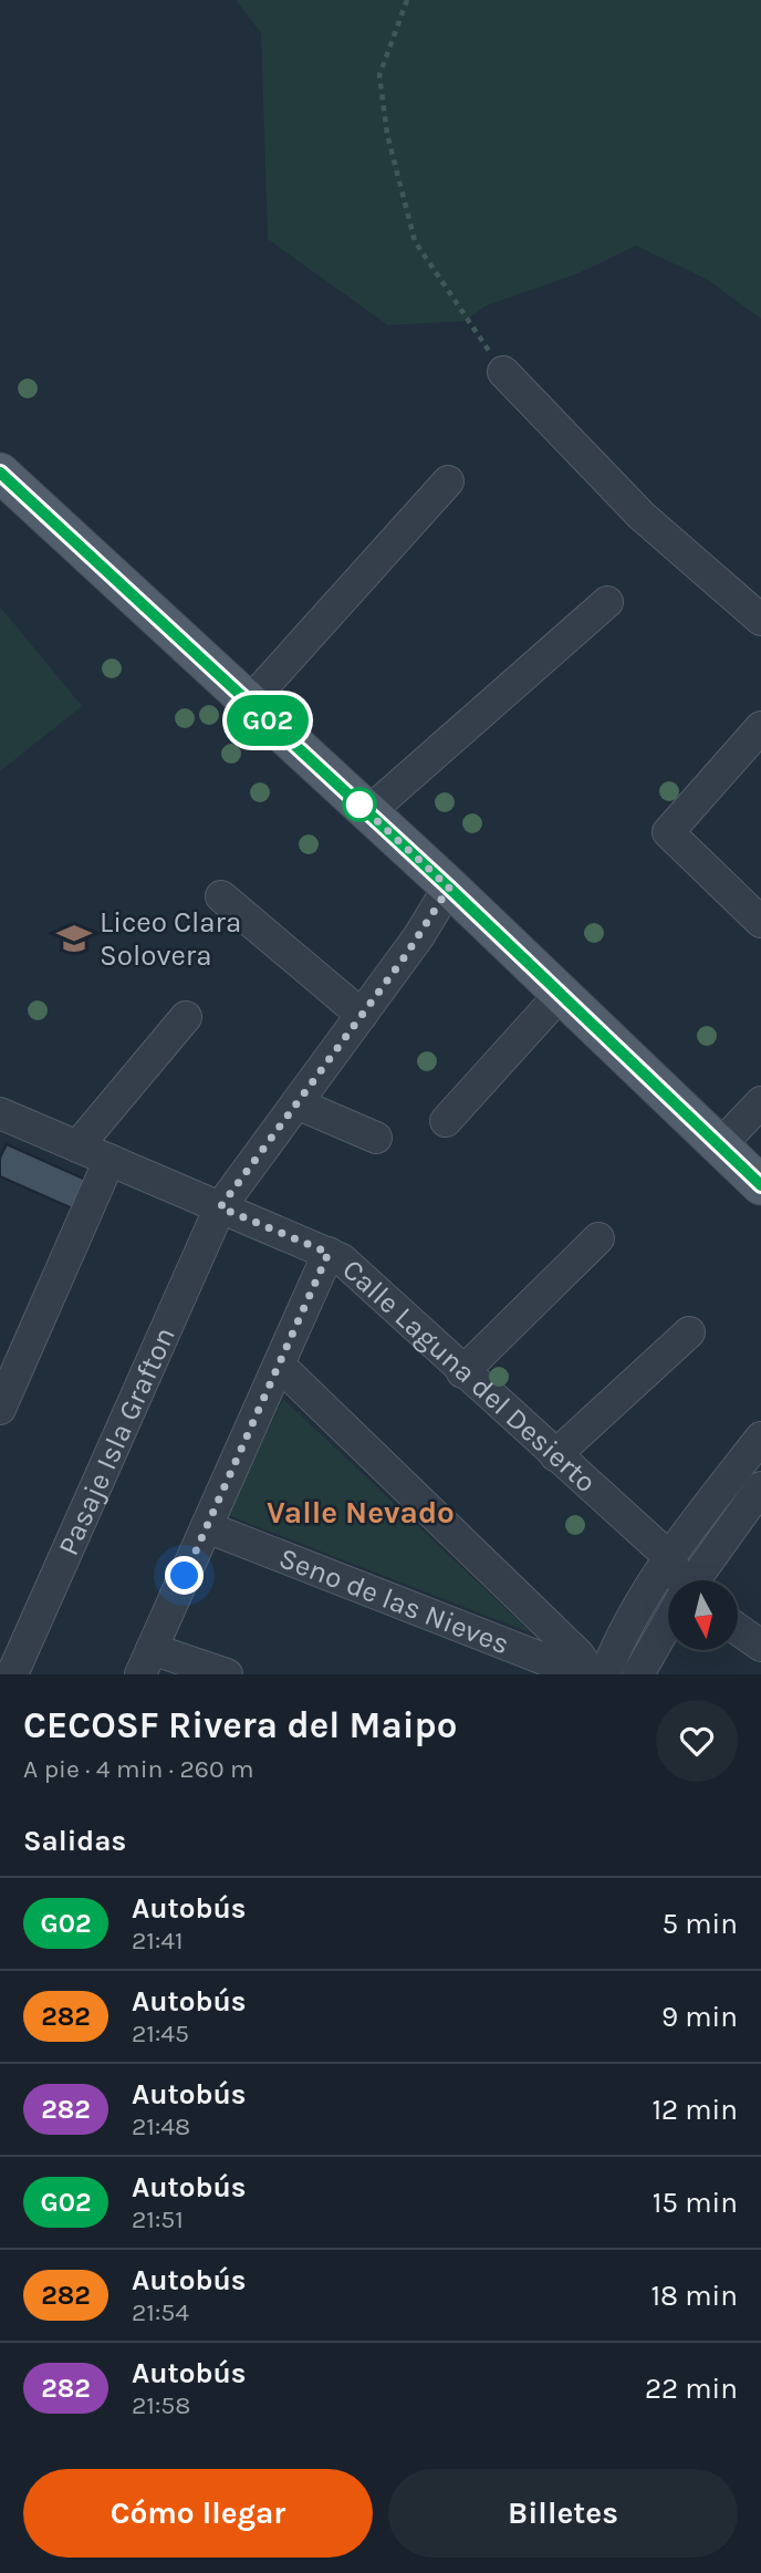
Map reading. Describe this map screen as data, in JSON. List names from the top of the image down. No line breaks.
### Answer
{"streets":{"street":["Calle Laguna del Desierto","Pasaje Isla Grafton","Seno de las Nieves"]},"crossings":[["Calle Laguna del Desierto","Pasaje Isla Grafton"]],"districts":["Valle Nevado"],"places":{"school or university":["Liceo Clara Solovera"]},"lines":["bus line G02"],"north":"bottom","page":{"on_map":"G02","heading":[["CECOSF Rivera del Maipo","A pie · 4 min · 260 m"],"Salidas"],"list":[{"mark":"G02","name":"Autobús","note":"21:41","value":"5 min"},{"mark":"282","name":"Autobús","note":"21:45","value":"9 min"},{"mark":"282","name":"Autobús","note":"21:48","value":"12 min"},{"mark":"G02","name":"Autobús","note":"21:51","value":"15 min"},{"mark":"282","name":"Autobús","note":"21:54","value":"18 min"},{"mark":"282","name":"Autobús","note":"21:58","value":"22 min"}],"buttons":["Cómo llegar","Billetes"]}}
